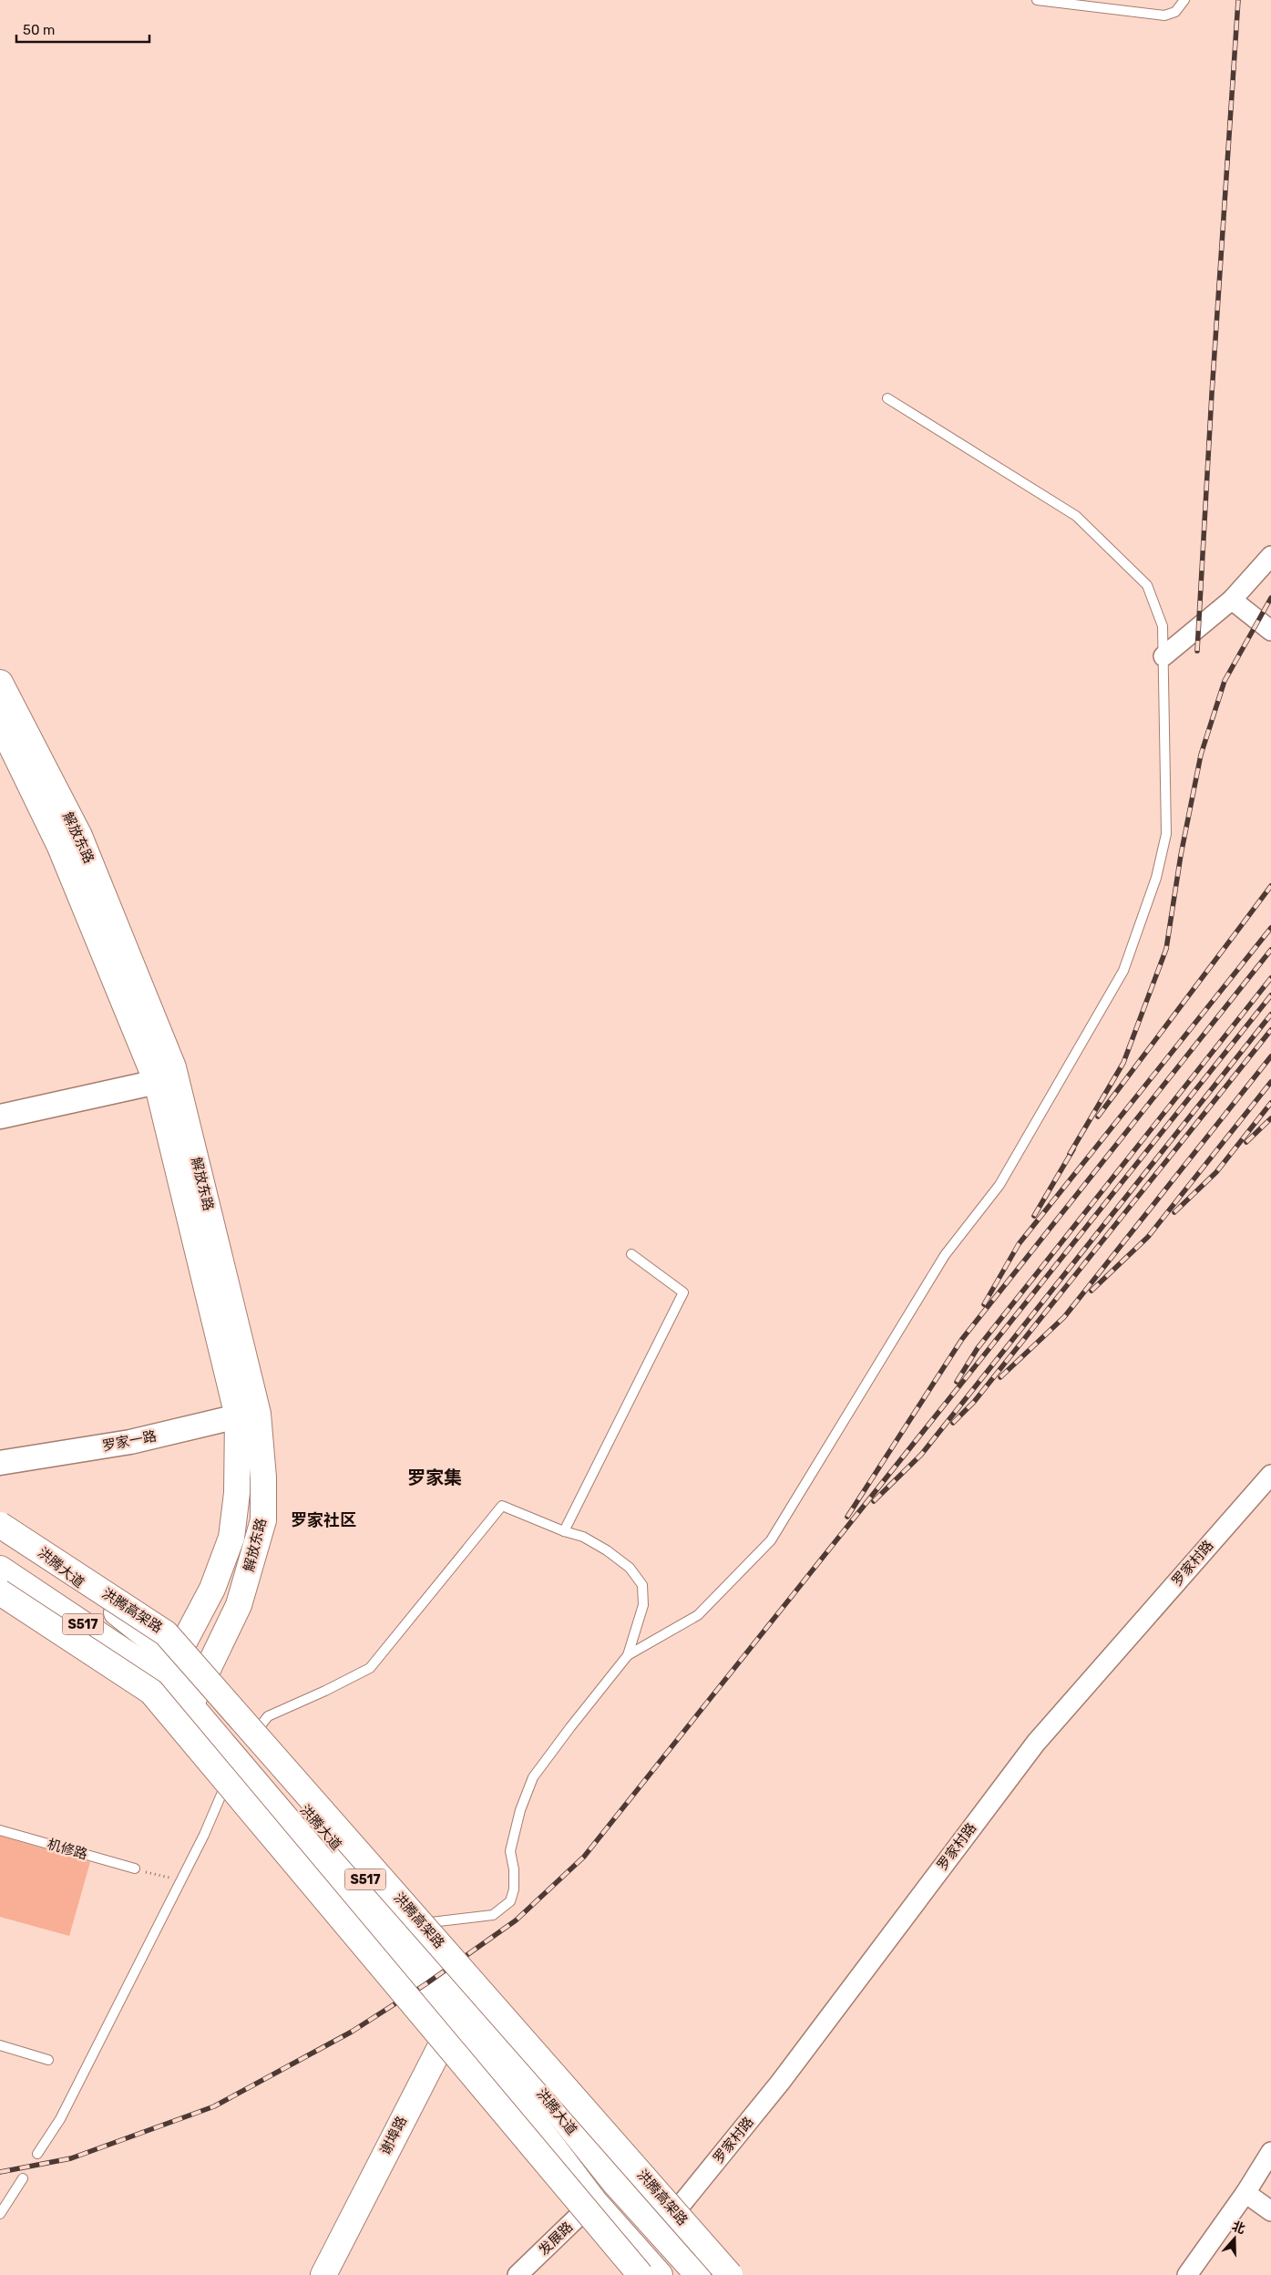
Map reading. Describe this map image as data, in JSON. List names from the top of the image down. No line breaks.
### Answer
{"streets":{"main road":["解放东路","洪腾大道","洪腾高架路","S517","谢埠路"],"street":["罗家一路","罗家村路","发展路"],"lane":["机修路"]},"crossings":[["解放东路","罗家一路"],["解放东路","洪腾大道"],["罗家村路","洪腾大道"],["洪腾大道","谢埠路"],["洪腾大道","发展路"]],"districts":["罗家集","罗家社区"],"scale_bar":"50 m","north":"top"}
